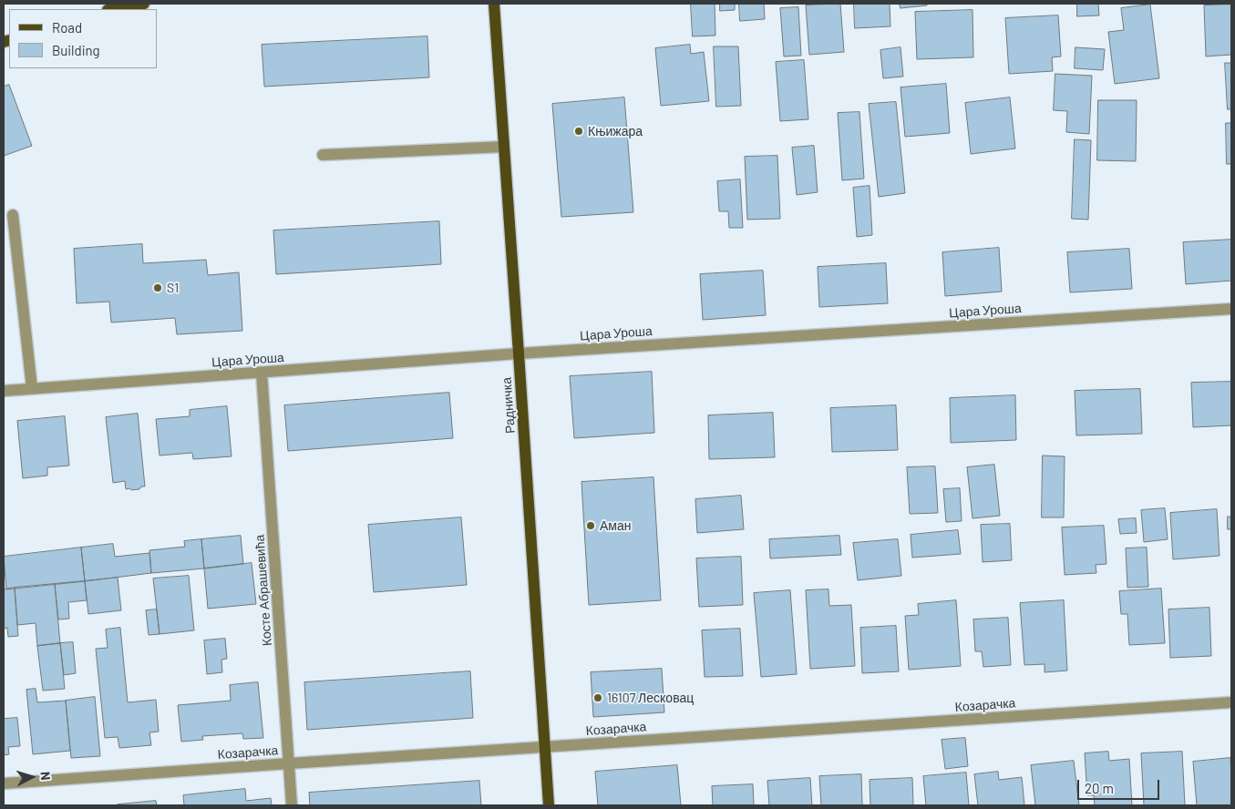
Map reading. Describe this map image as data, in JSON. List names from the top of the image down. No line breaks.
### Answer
{"streets":{"main road":["Радничка"],"street":["Цара Уроша","Косте Абрашевића","Козарачка"]},"crossings":[["Цара Уроша","Радничка"],["Цара Уроша","Косте Абрашевића"],["Радничка","Козарачка"],["Косте Абрашевића","Козарачка"]],"places":["Књижара","S1","Аман","16107 Лесковац"],"legend":["Road","Building"],"scale_bar":"20 m","north":"right"}
